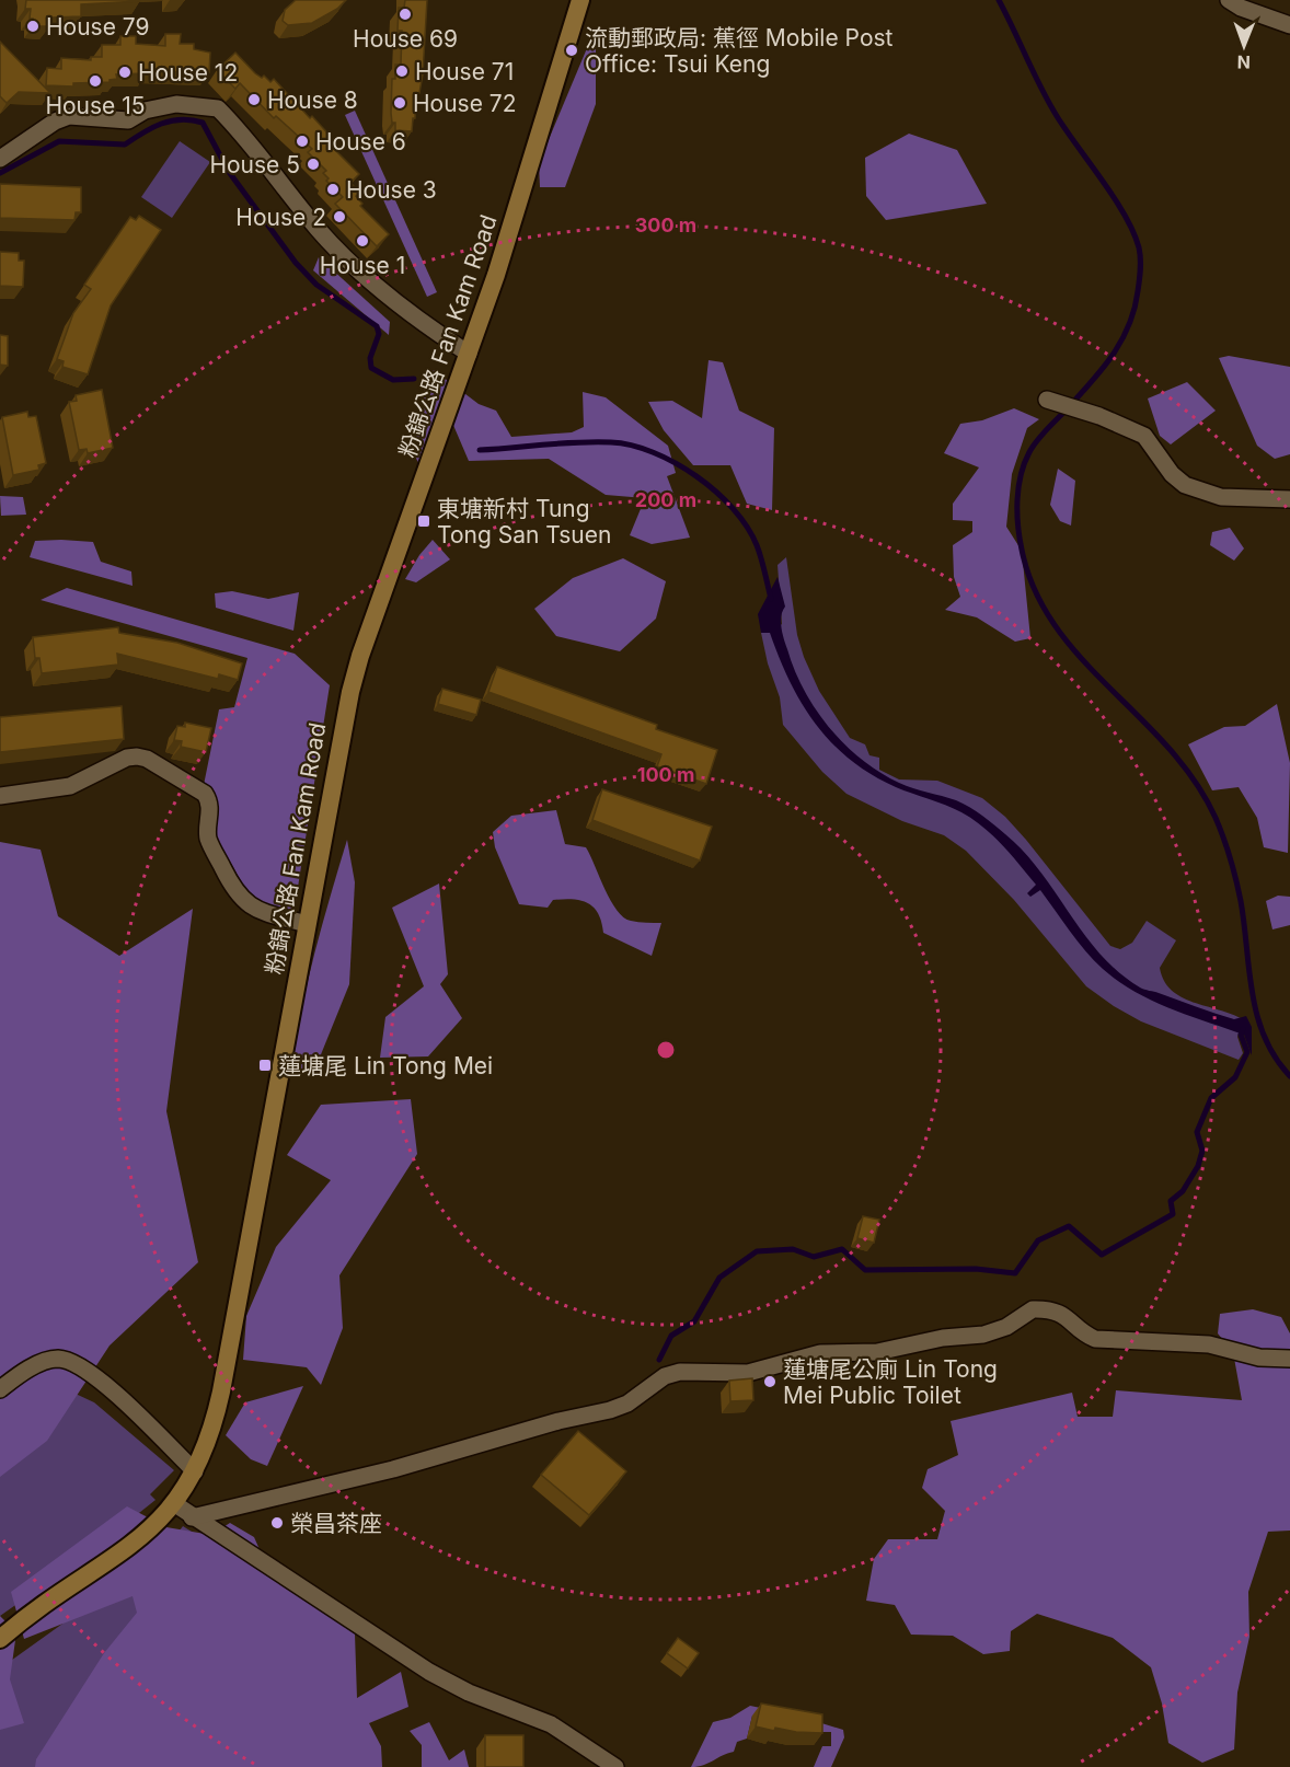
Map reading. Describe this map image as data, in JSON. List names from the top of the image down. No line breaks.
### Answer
{"streets":{"main road":["粉錦公路 Fan Kam Road"]},"places":{"other":["House 69","House 79","流動郵政局: 蕉徑 Mobile Post Office: Tsui Keng","House 71","House 12","House 15","House 8","House 72","House 6","House 5","House 3","House 2","House 1","蓮塘尾公廁 Lin Tong Mei Public Toilet","榮昌茶座"],"transit":["東塘新村 Tung Tong San Tsuen","蓮塘尾 Lin Tong Mei"]},"north":"bottom","rings":["300 m","200 m","100 m"]}
